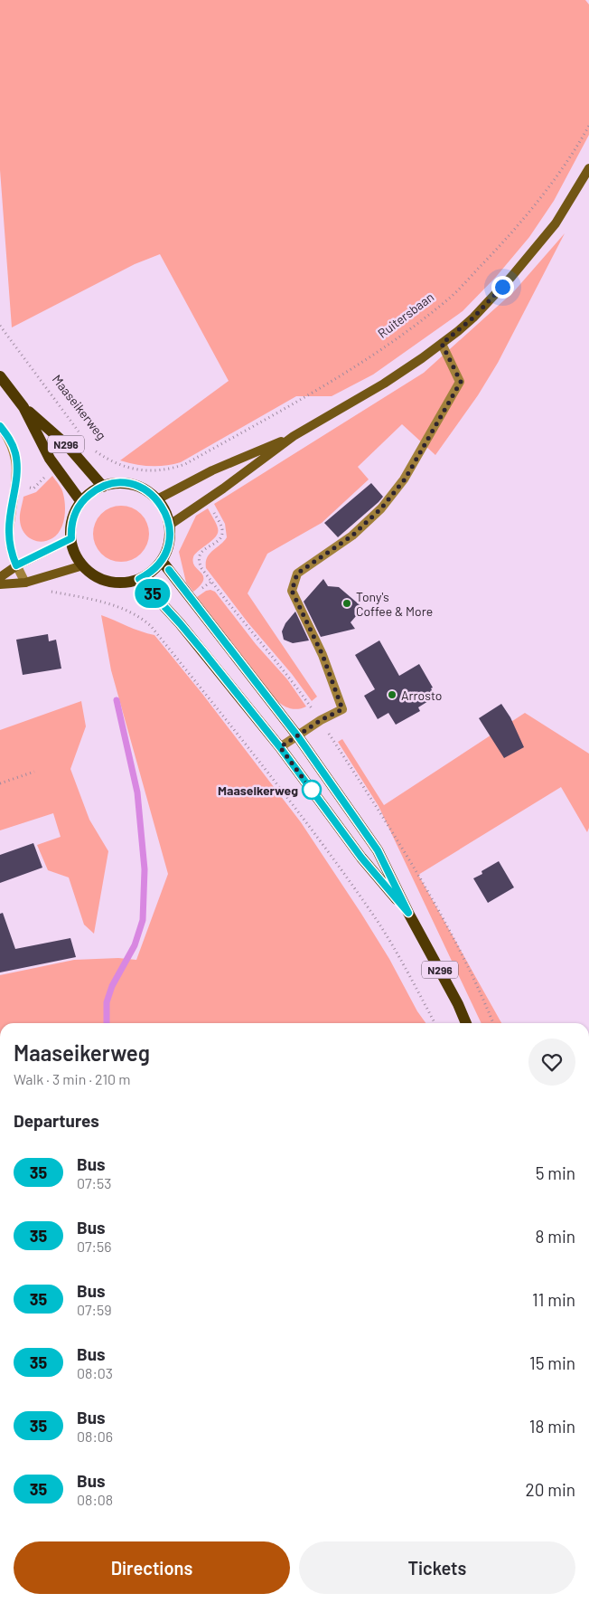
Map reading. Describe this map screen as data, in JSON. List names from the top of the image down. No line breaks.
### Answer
{"streets":{"main road":["N296"],"path":["Ruitersbaan","Maaseikerweg"]},"crossings":[["Ruitersbaan","Maaseikerweg"]],"places":["Tony's Coffee & More","Arrosto","Maaseikerweg"],"lines":["bus line 35"],"page":{"on_map":"35","heading":[["Maaseikerweg","Walk · 3 min · 210 m"],"Departures"],"list":[{"mark":"35","name":"Bus","note":"07:53","value":"5 min"},{"mark":"35","name":"Bus","note":"07:56","value":"8 min"},{"mark":"35","name":"Bus","note":"07:59","value":"11 min"},{"mark":"35","name":"Bus","note":"08:03","value":"15 min"},{"mark":"35","name":"Bus","note":"08:06","value":"18 min"},{"mark":"35","name":"Bus","note":"08:08","value":"20 min"}],"buttons":["Directions","Tickets"]}}
